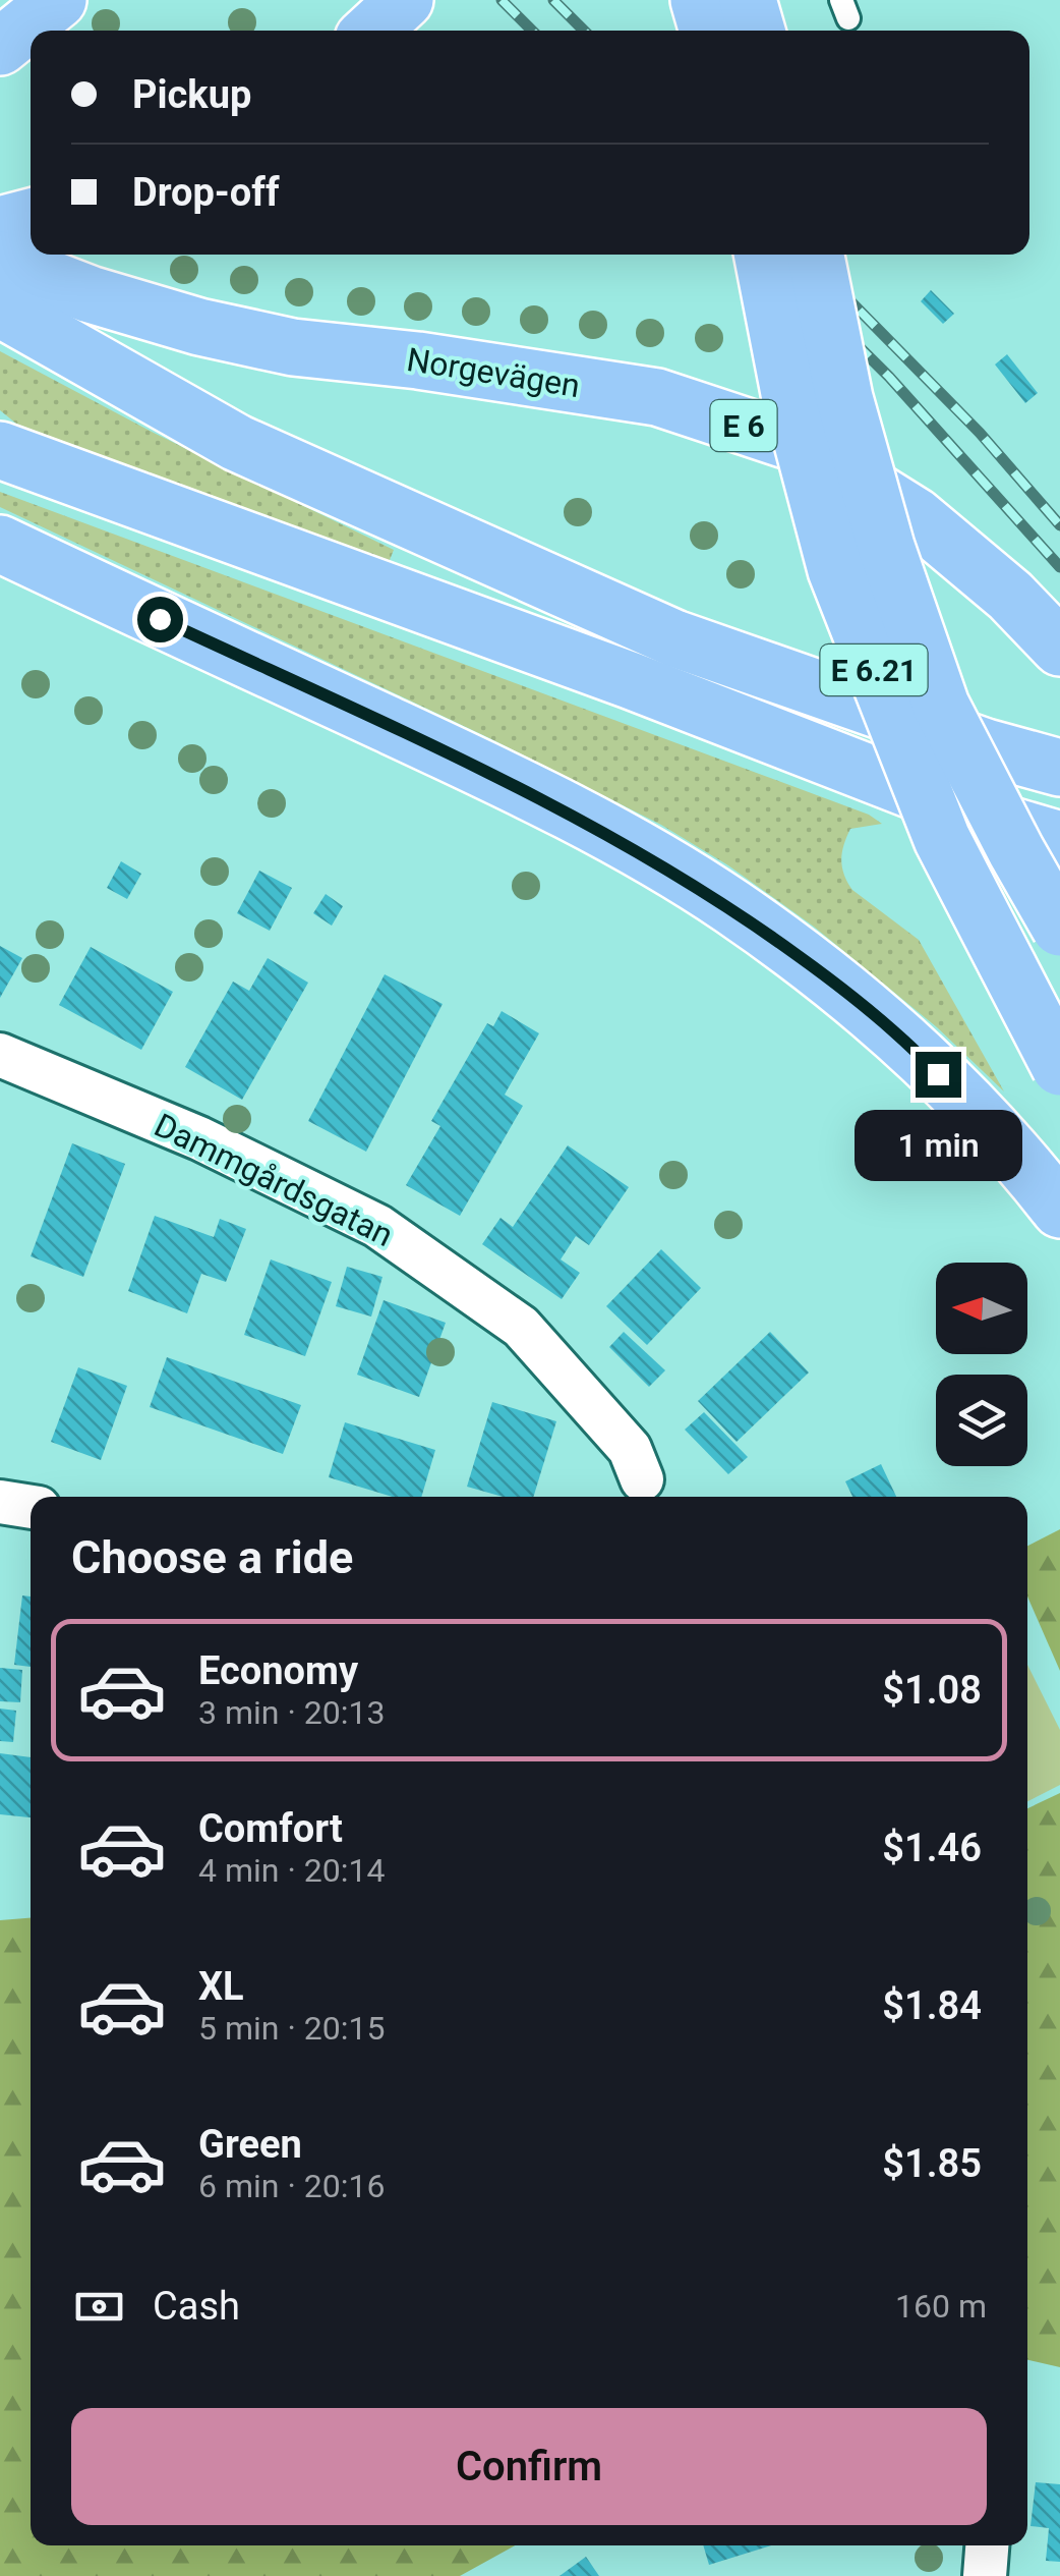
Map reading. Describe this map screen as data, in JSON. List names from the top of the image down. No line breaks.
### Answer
{"streets":{"highway":["Norgevägen","E 6","E 6.21"],"street":["Dammgårdsgatan"]},"north":"left","page":{"banner":["Pickup","Drop-off"],"bubble":"1 min","heading":"Choose a ride","list":[{"name":"Economy","note":"3 min · 20:13","value":"$1.08"},{"name":"Comfort","note":"4 min · 20:14","value":"$1.46"},{"name":"XL","note":"5 min · 20:15","value":"$1.84"},{"name":"Green","note":"6 min · 20:16","value":"$1.85"}],"pay":["Cash","160 m"],"buttons":"Confirm"}}
